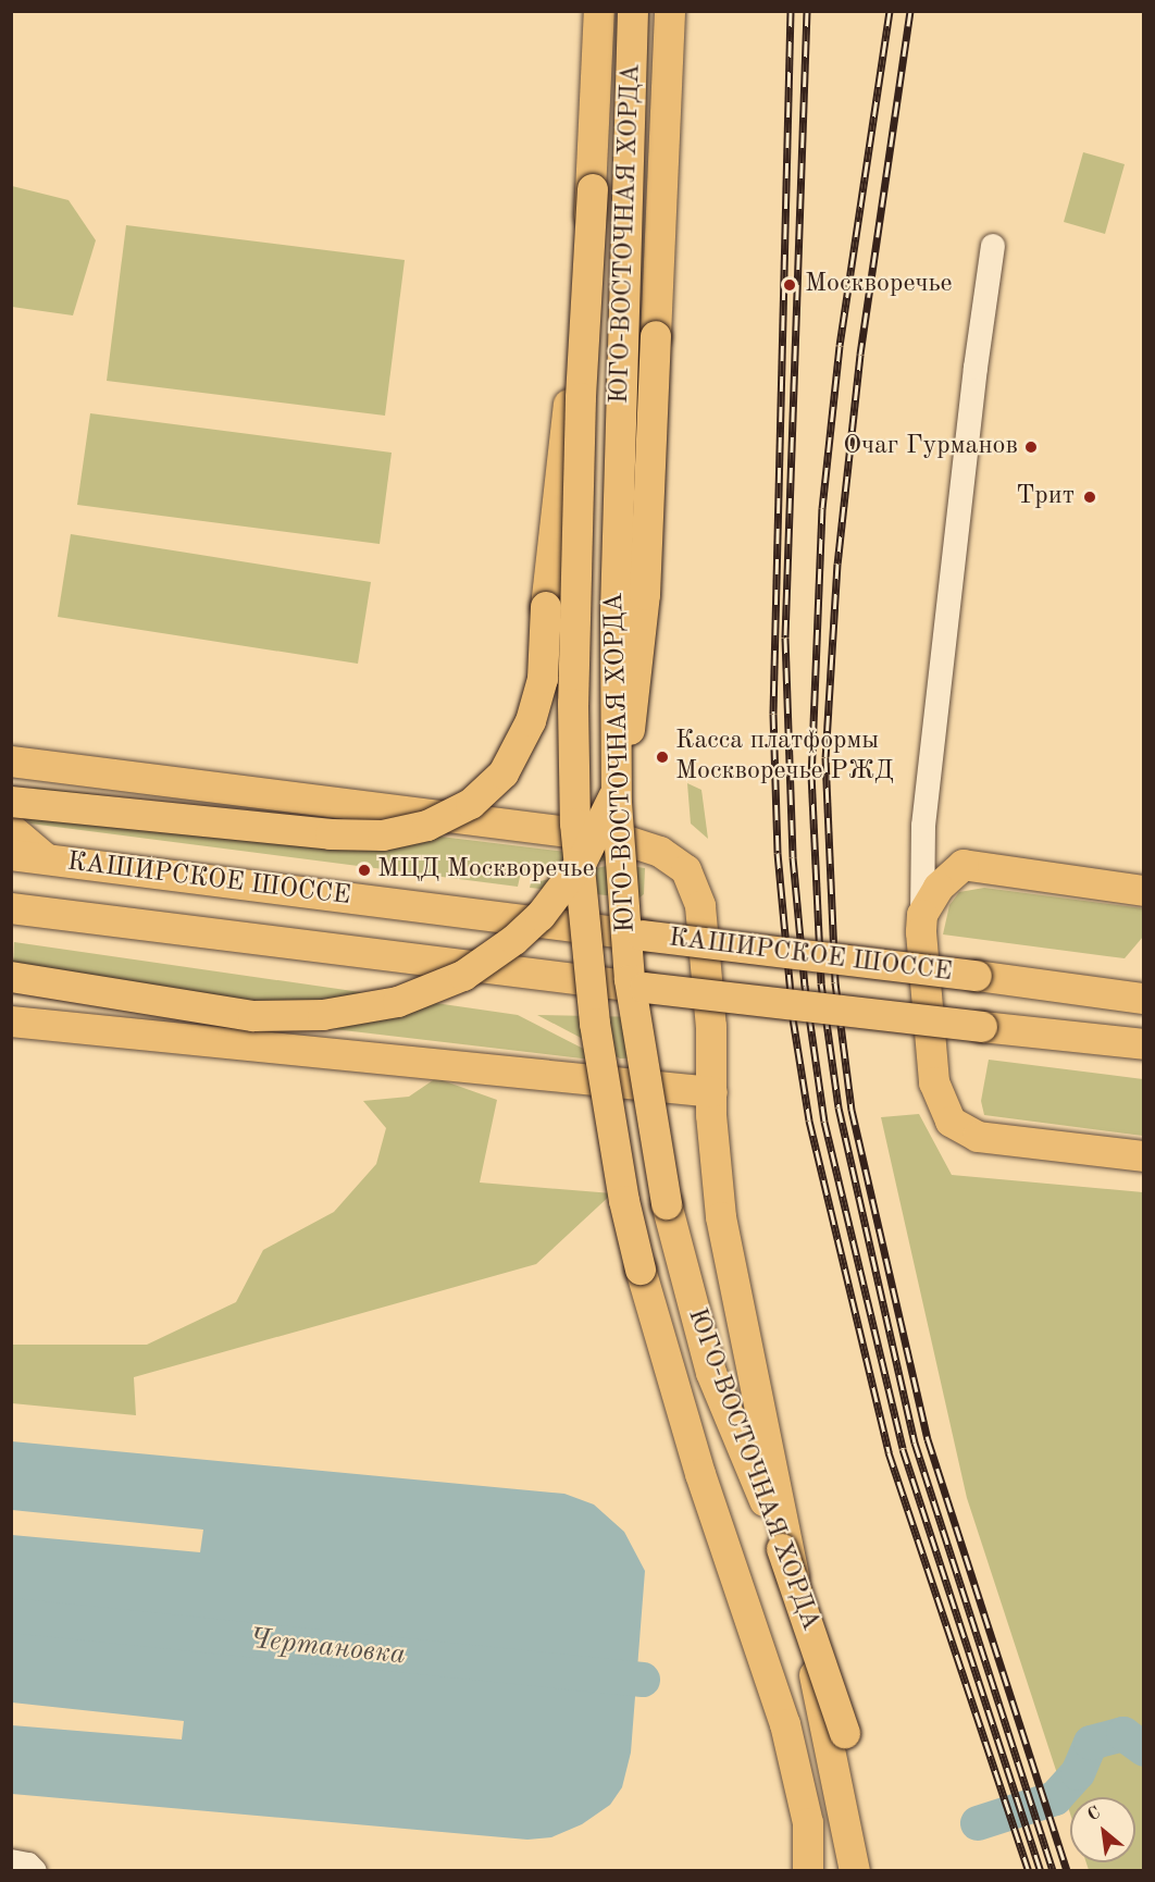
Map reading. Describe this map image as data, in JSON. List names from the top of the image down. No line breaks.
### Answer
{"streets":{"main road":["ЮГО-ВОСТОЧНАЯ ХОРДА","КАШИРСКОЕ ШОССЕ"]},"water":["Чертановка"],"places":["Москворечье","Очаг Гурманов","Трит","Касса платформы Москворечье РЖД","МЦД Москворечье"],"north":"top left"}
